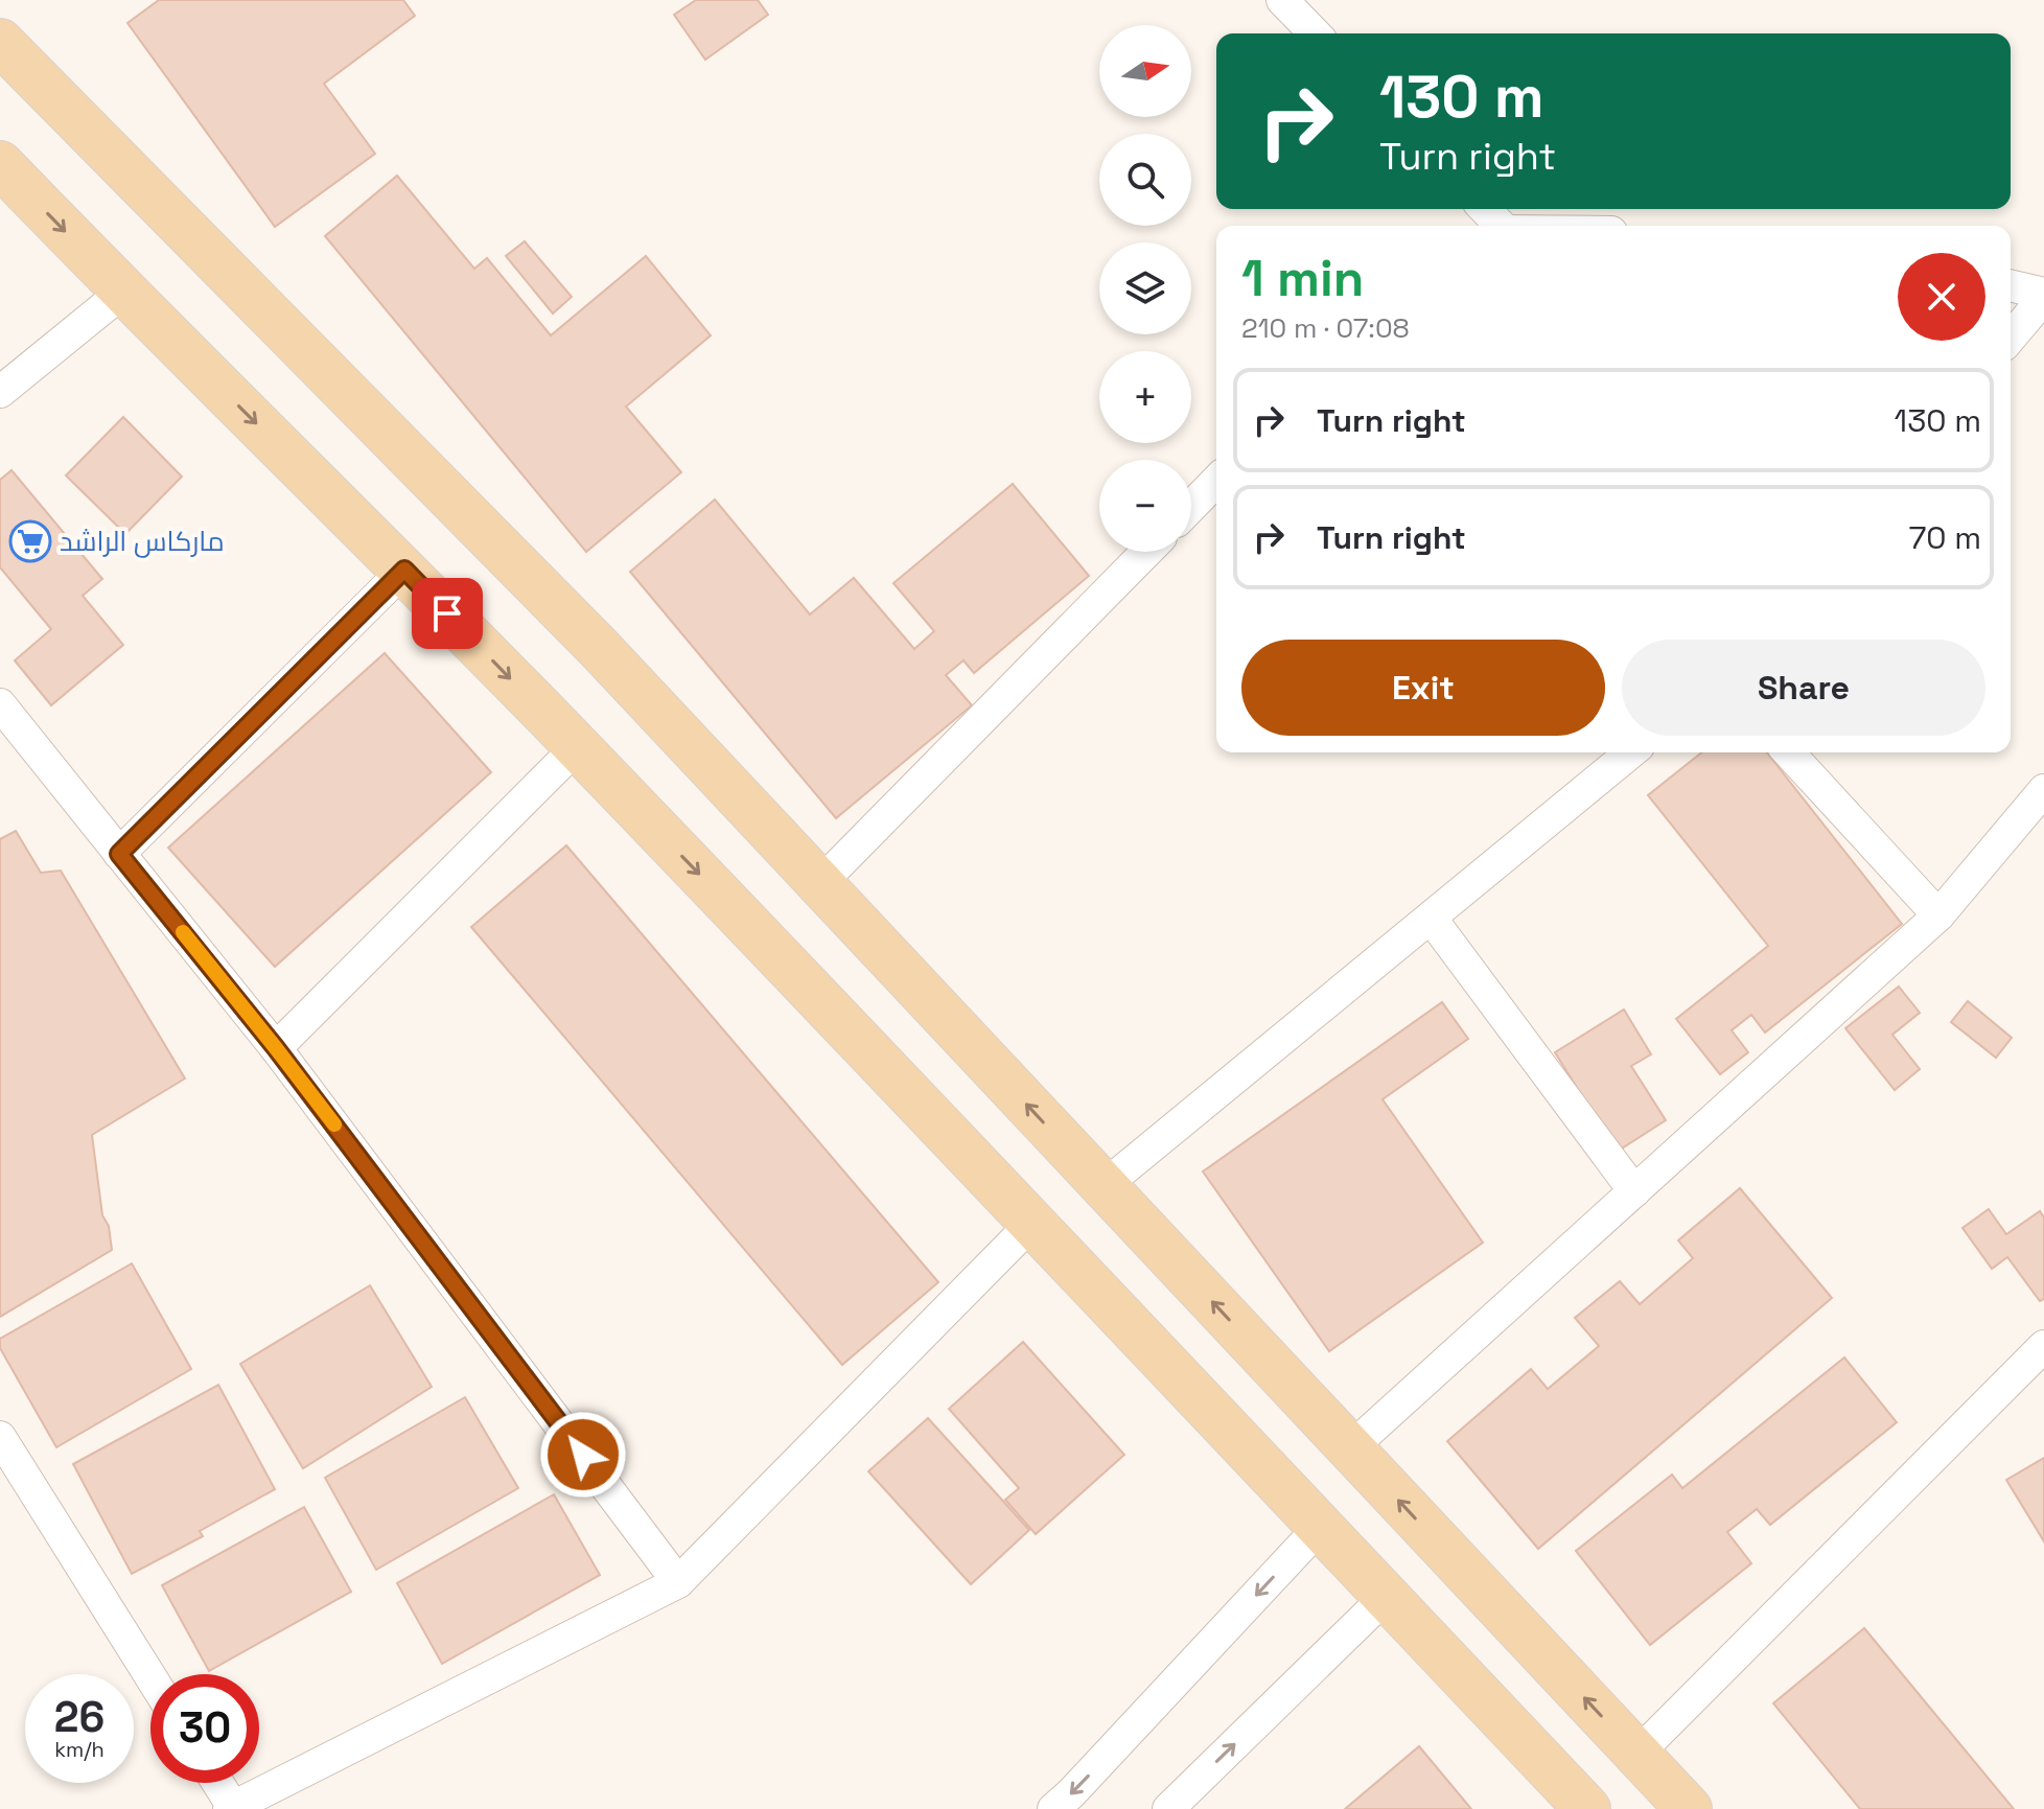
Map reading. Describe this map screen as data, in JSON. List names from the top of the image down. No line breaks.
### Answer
{"places":{"supermarket":["ماركاس الراشد"]},"north":"right","page":{"map_buttons":["+","−"],"turn":["130 m","Turn right"],"heading":["1 min","210 m · 07:08"],"list":[{"name":"Turn right","value":"130 m"},{"name":"Turn right","value":"70 m"}],"buttons":["Exit","Share"],"speed":"26 km/h","limit":"30"}}
